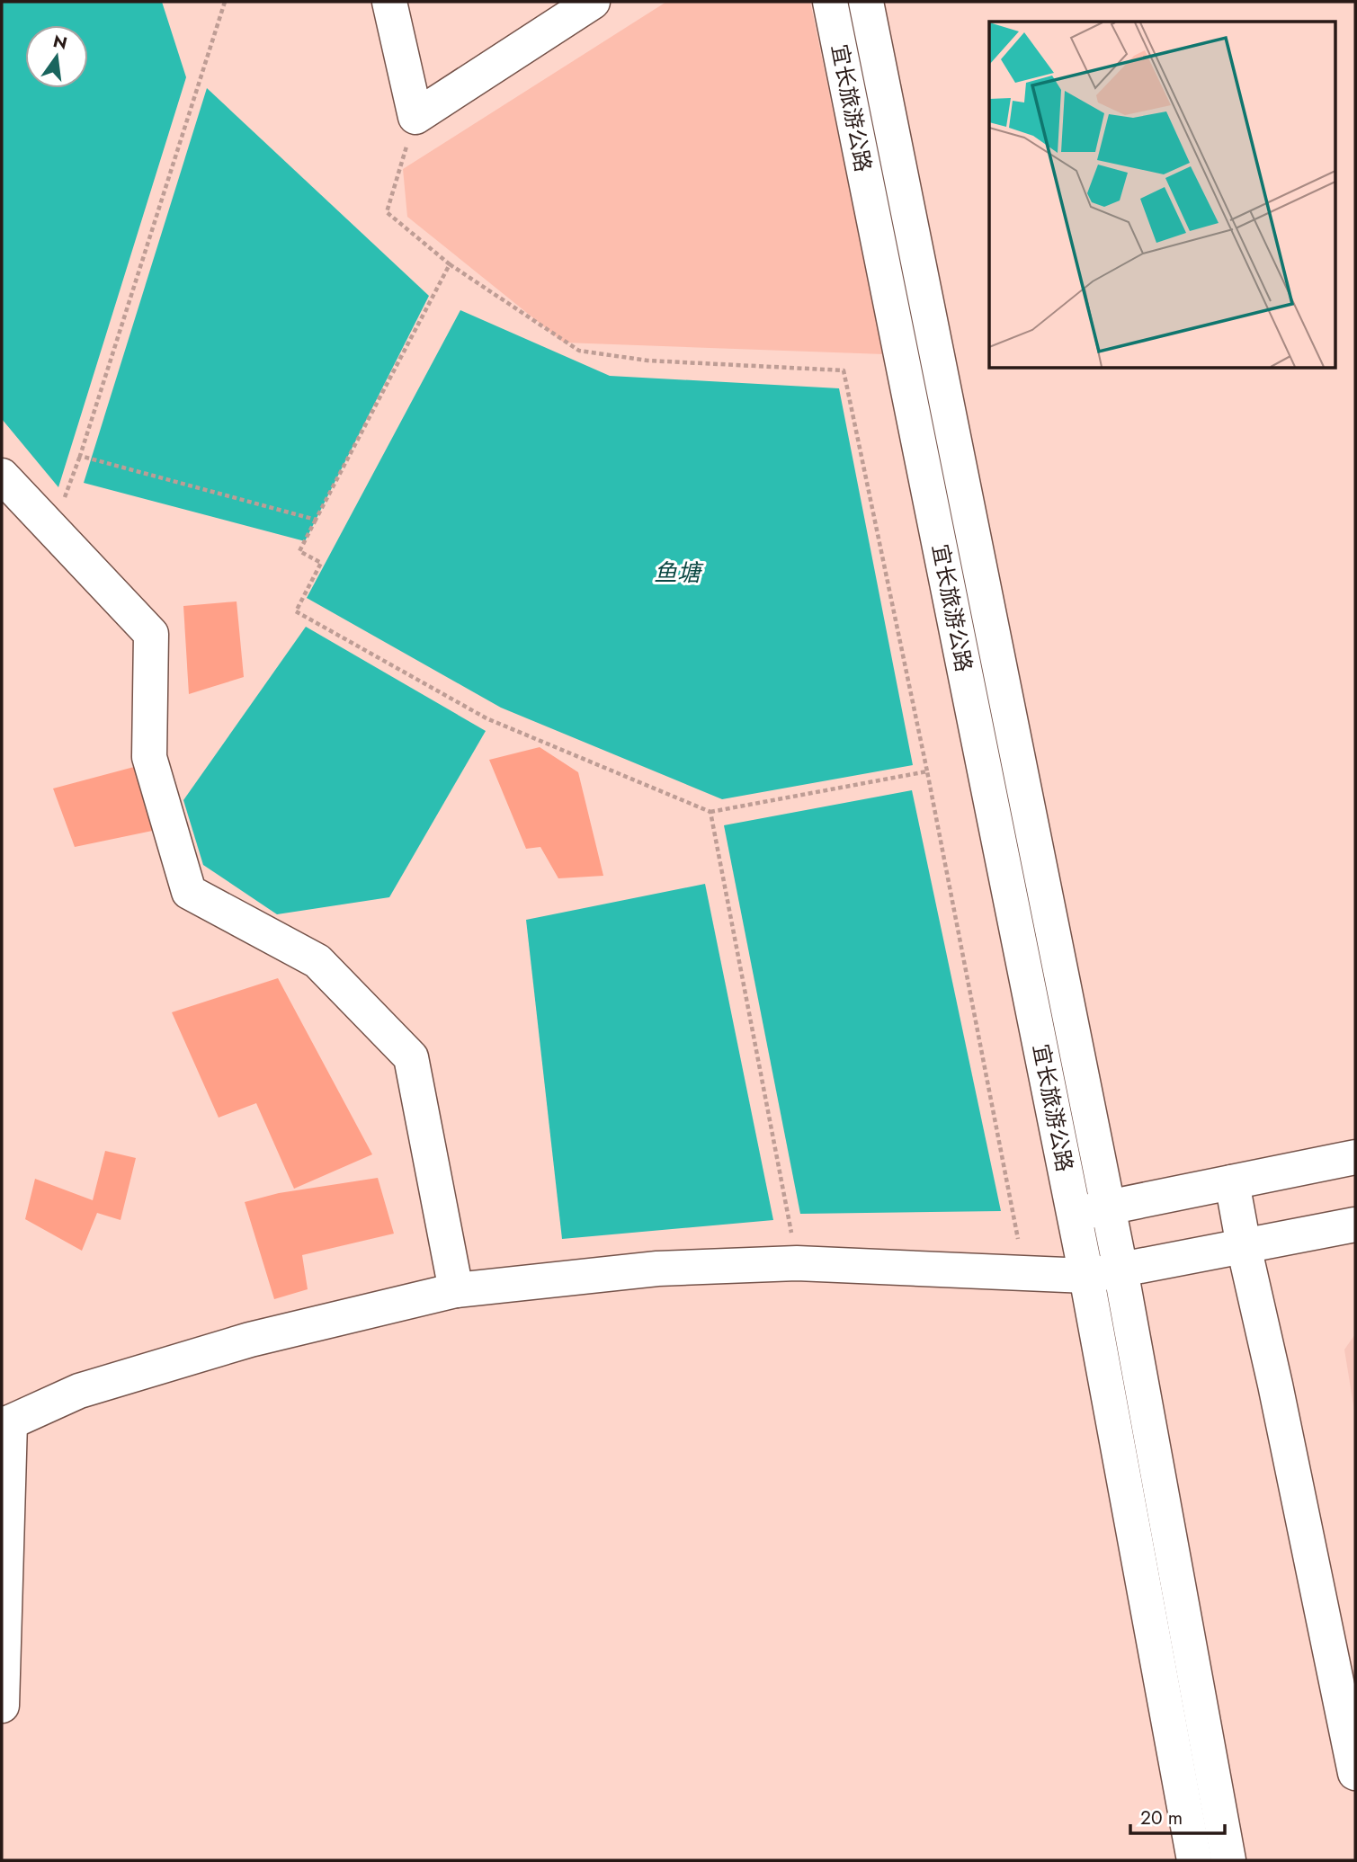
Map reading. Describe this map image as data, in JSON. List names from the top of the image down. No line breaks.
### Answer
{"streets":{"main road":["宜长旅游公路"]},"water":["鱼塘"],"scale_bar":"20 m","north":"top"}
